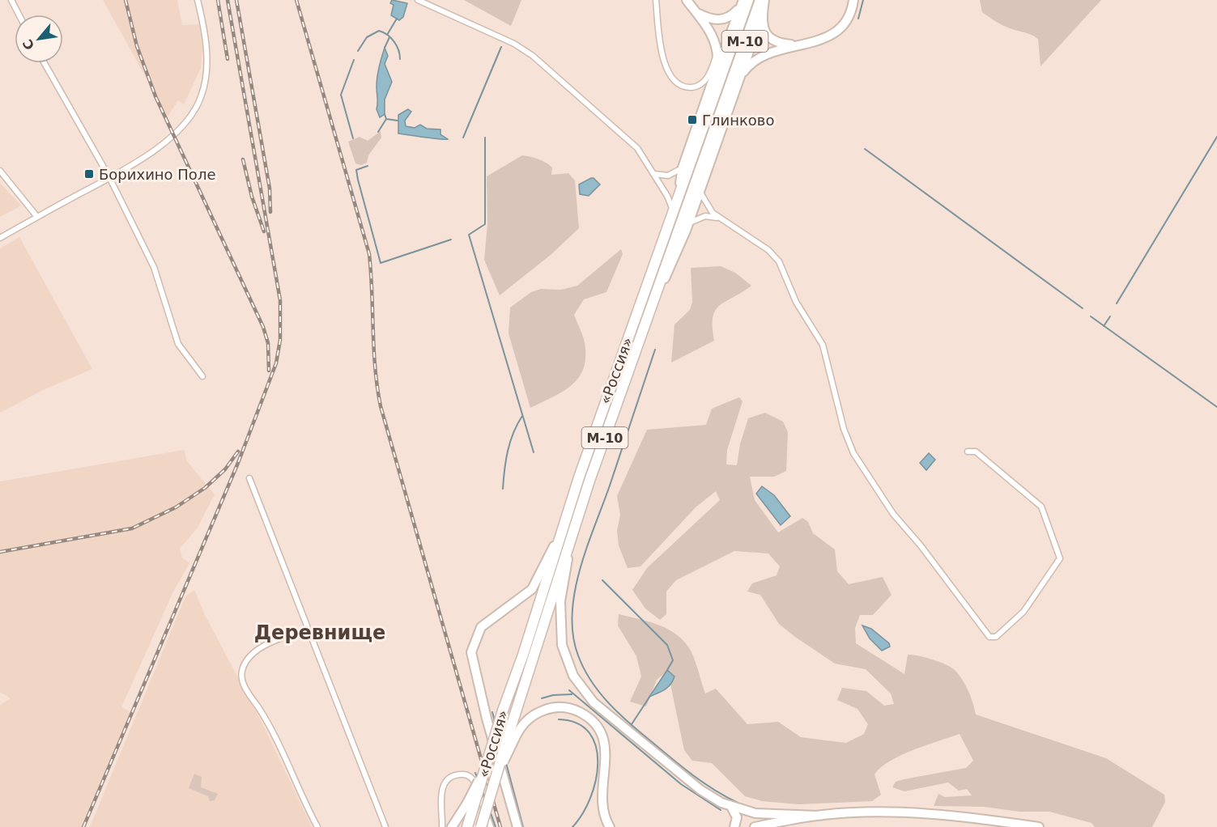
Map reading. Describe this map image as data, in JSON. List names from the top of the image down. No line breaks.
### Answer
{"streets":{"highway":["М-10","«Россия»"]},"districts":["Деревнище"],"places":{"transit":["Глинково","Борихино Поле"]},"north":"bottom left"}
